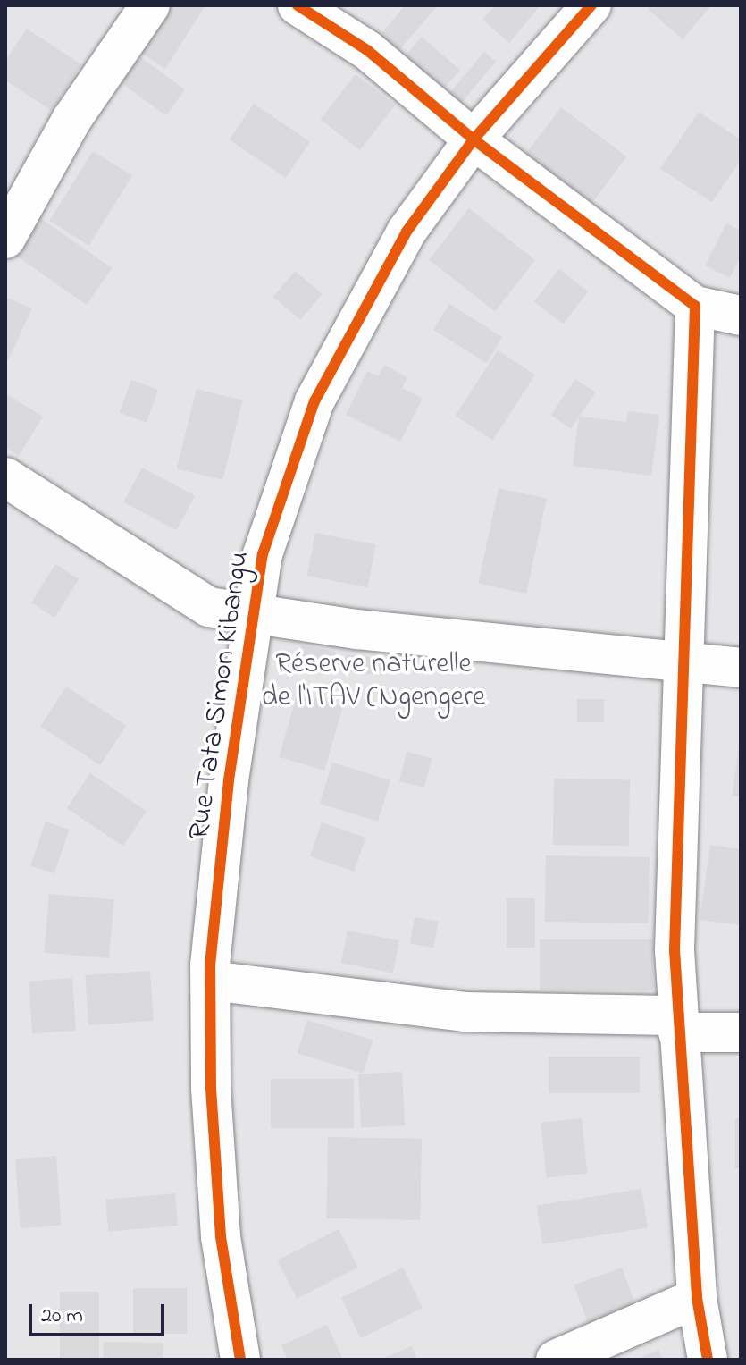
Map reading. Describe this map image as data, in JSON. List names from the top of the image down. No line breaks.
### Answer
{"streets":{"street":["Rue Tata Simon Kibangu"]},"parks":["Réserve naturelle de l'ITAV (Ngengere"],"scale_bar":"20 m"}
